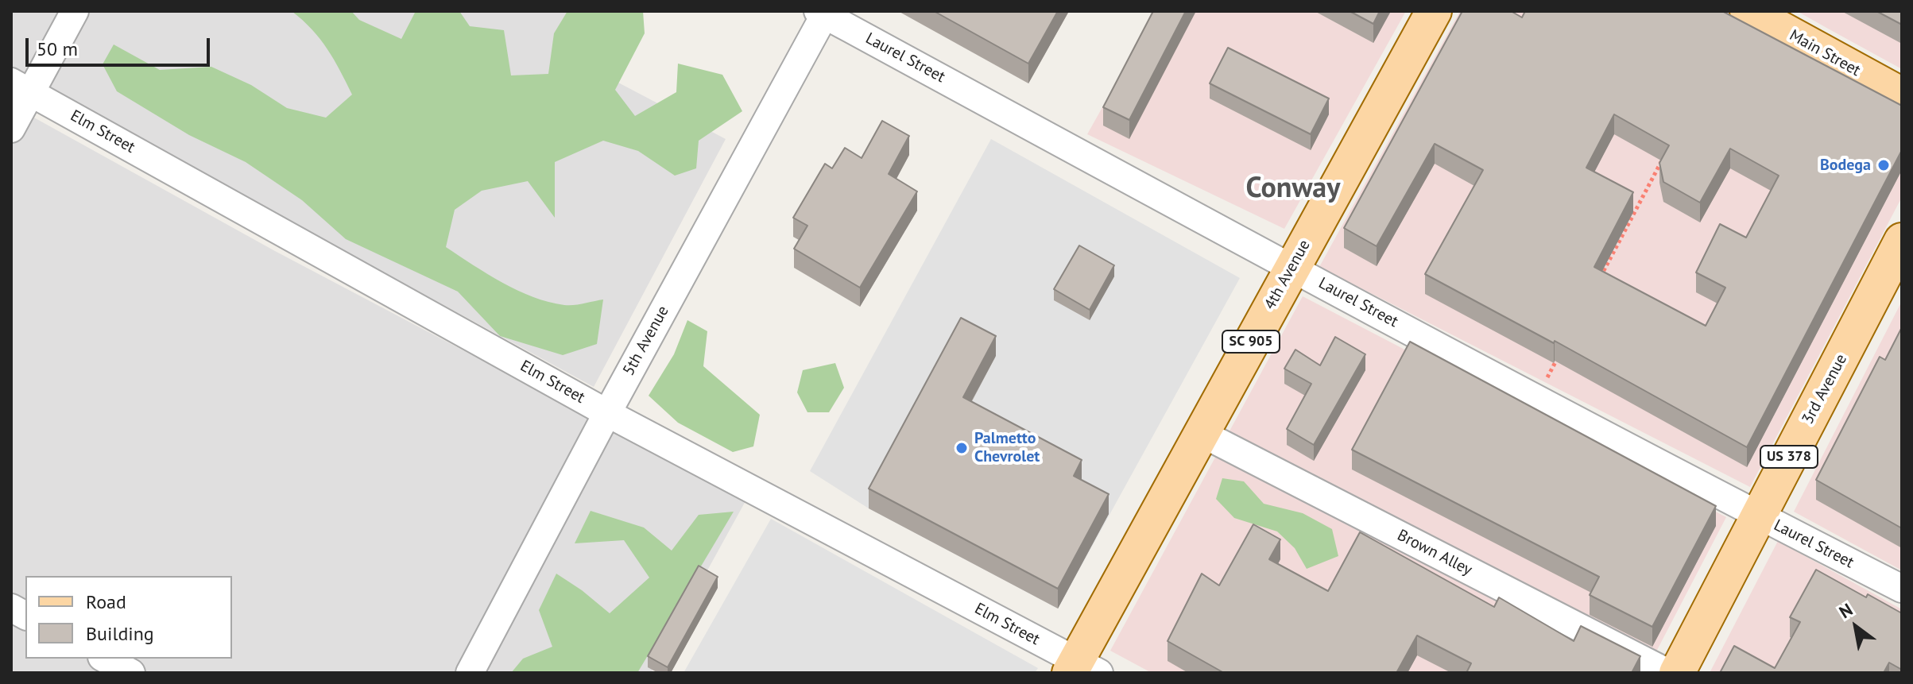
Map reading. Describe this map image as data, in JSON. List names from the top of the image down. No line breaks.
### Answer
{"streets":{"main road":["Main Street","4th Avenue","SC 905","3rd Avenue","US 378"],"street":["Laurel Street","Elm Street","5th Avenue","Brown Alley"]},"crossings":[["Laurel Street","4th Avenue"],["Laurel Street","5th Avenue"],["Laurel Street","3rd Avenue"],["Elm Street","4th Avenue"],["Elm Street","5th Avenue"],["4th Avenue","Brown Alley"]],"districts":["Conway"],"places":["Bodega","Palmetto Chevrolet"],"legend":["Road","Building"],"scale_bar":"50 m","north":"top left"}
